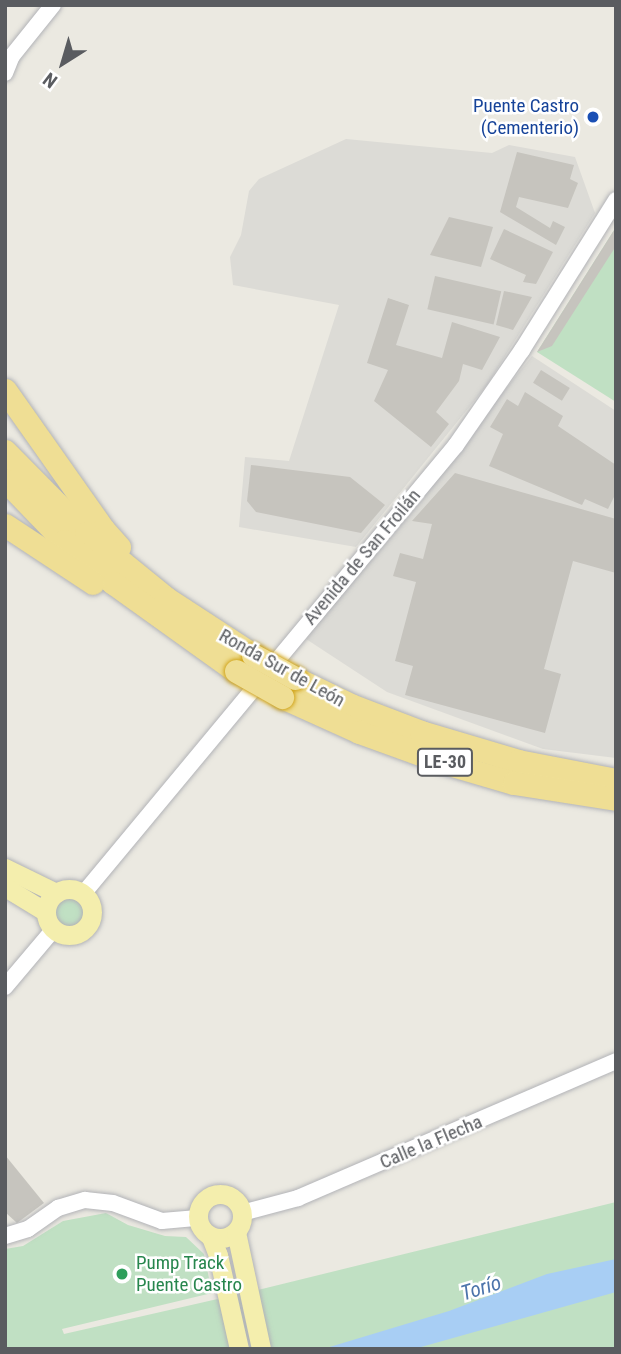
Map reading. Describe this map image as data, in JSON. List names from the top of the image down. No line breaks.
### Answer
{"streets":{"highway":["Ronda Sur de León","LE-30"],"street":["Avenida de San Froilán","Calle la Flecha"]},"water":["Torío"],"places":["Puente Castro (Cementerio)","Pump Track Puente Castro"],"north":"bottom left"}
